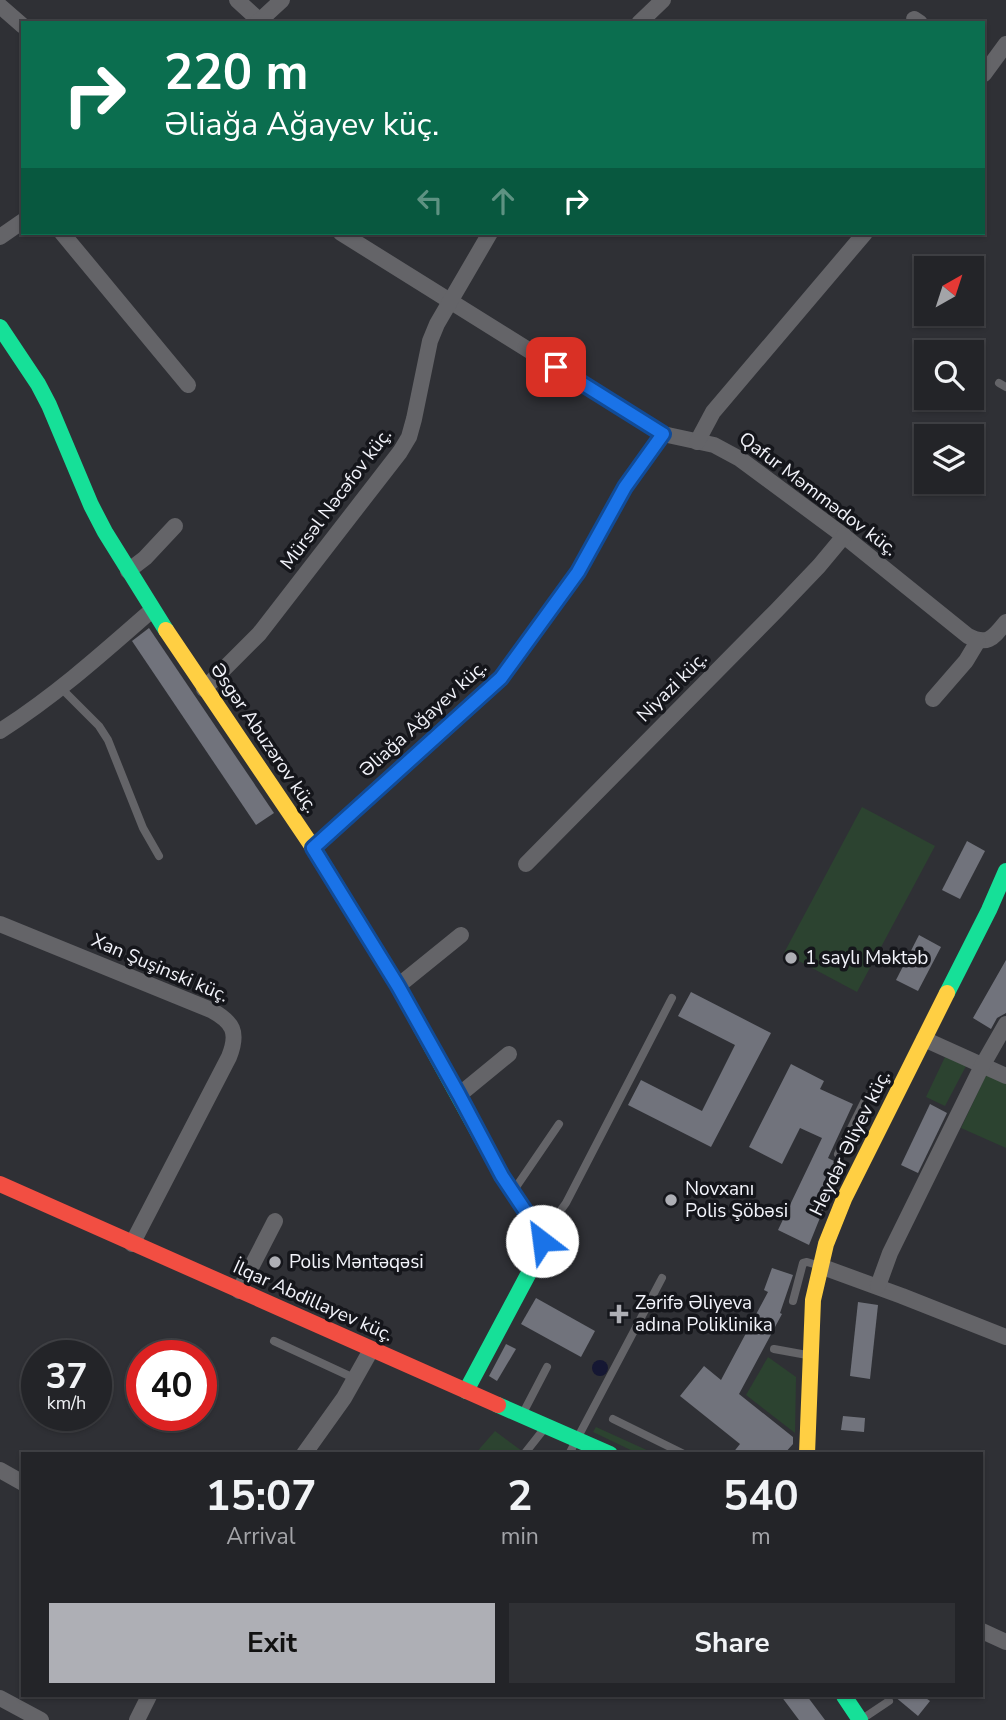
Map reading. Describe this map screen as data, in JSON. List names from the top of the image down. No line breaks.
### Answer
{"streets":{"main road":["Əsgər Abuzərov küç.","Heydər Əliyev küç.","İlqar Abdillayev küç."],"street":["Qafur Məmmədov küç.","Mürsəl Nəcəfov küç.","Niyazi küç.","Əliağa Ağayev küç.","Xan Şuşinski küç."]},"crossings":[["Qafur Məmmədov küç.","Mürsəl Nəcəfov küç."],["Qafur Məmmədov küç.","Niyazi küç."],["Qafur Məmmədov küç.","Əliağa Ağayev küç."],["Mürsəl Nəcəfov küç.","Əsgər Abuzərov küç."],["Əliağa Ağayev küç.","Əsgər Abuzərov küç."],["Xan Şuşinski küç.","İlqar Abdillayev küç."]],"places":{"other":["1 saylı Məktəb","Novxanı Polis Şöbəsi","Polis Məntəqəsi"],"health":["Zərifə Əliyeva adına Poliklinika"]},"north":"top right","page":{"turn":["220 m","Əliağa Ağayev küç."],"speed":"37 km/h","limit":"40","eta":["15:07","Arrival","2","min","540","m"],"buttons":["Exit","Share"]}}
